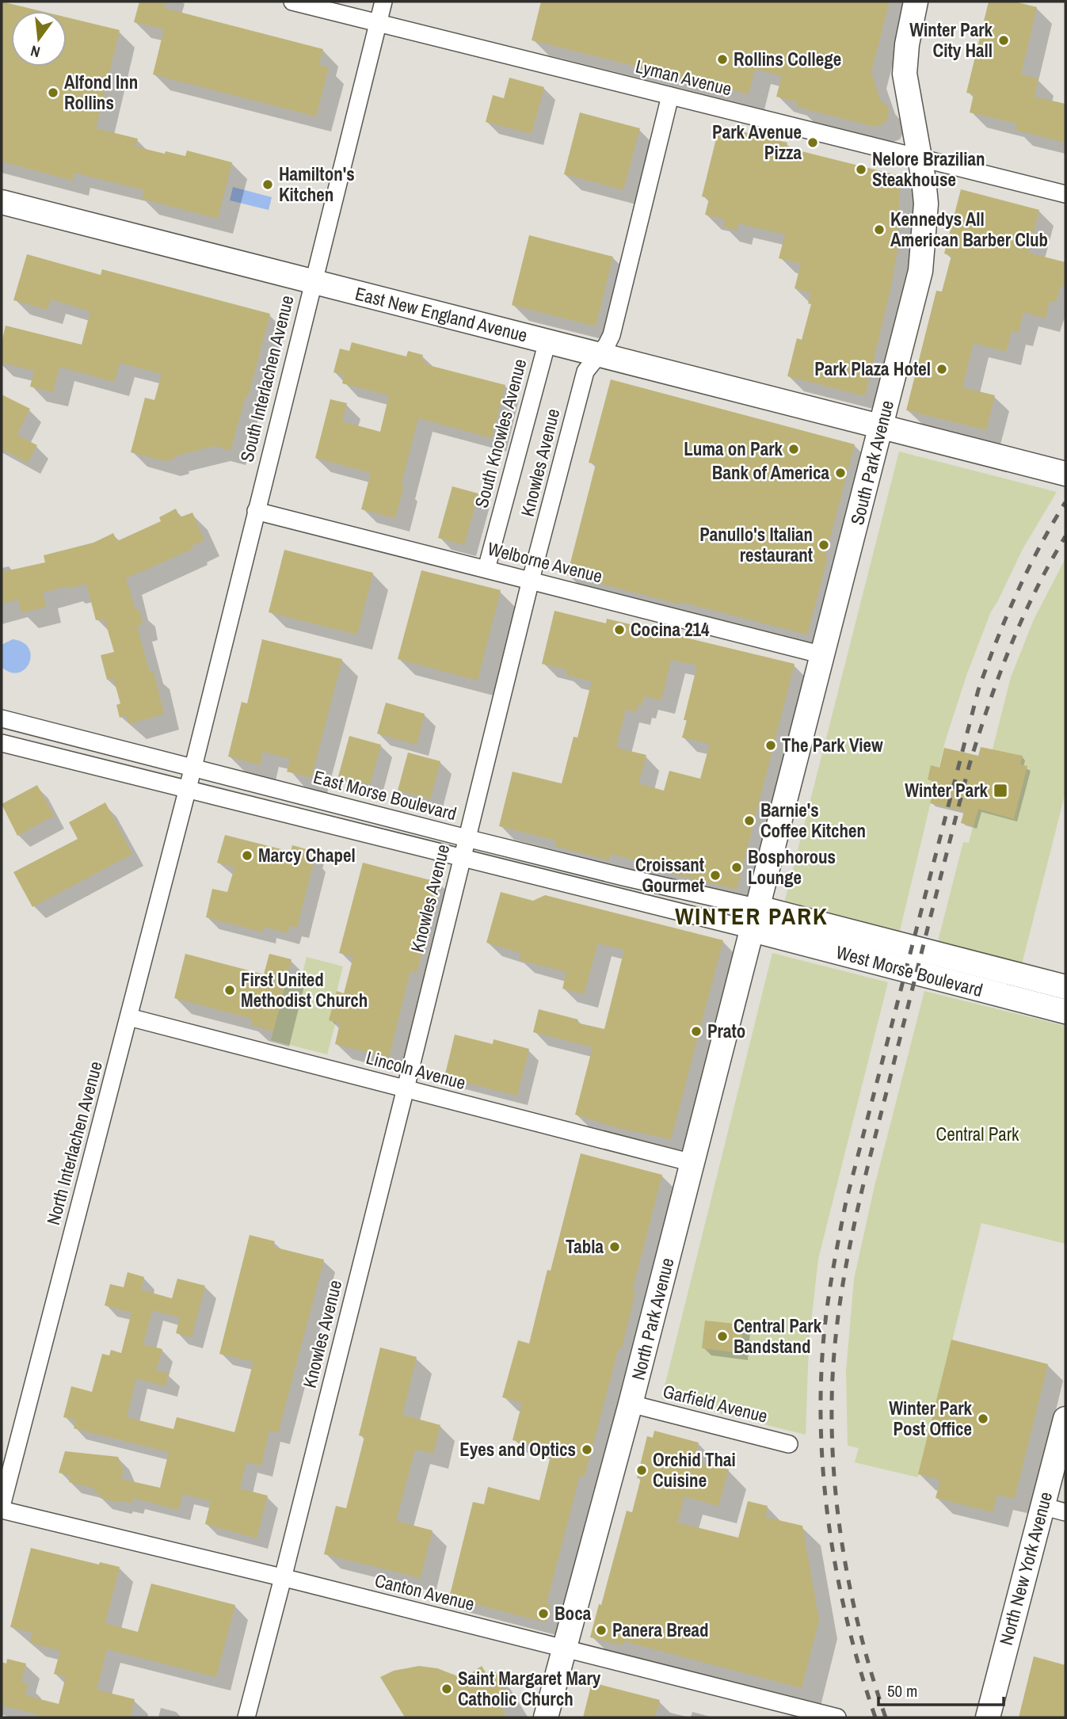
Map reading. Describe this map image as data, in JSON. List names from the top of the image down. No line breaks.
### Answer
{"streets":{"street":["Lyman Avenue","East New England Avenue","South Interlachen Avenue","South Knowles Avenue","Knowles Avenue","South Park Avenue","Welborne Avenue","East Morse Boulevard","West Morse Boulevard","Lincoln Avenue","North Interlachen Avenue","North Park Avenue","Garfield Avenue","North New York Avenue","Canton Avenue"]},"crossings":[["Lyman Avenue","South Interlachen Avenue"],["Lyman Avenue","Knowles Avenue"],["Lyman Avenue","South Park Avenue"],["East New England Avenue","South Interlachen Avenue"],["East New England Avenue","South Knowles Avenue"],["East New England Avenue","Knowles Avenue"],["East New England Avenue","South Park Avenue"],["South Interlachen Avenue","Welborne Avenue"],["South Interlachen Avenue","East Morse Boulevard"],["South Interlachen Avenue","North Interlachen Avenue"],["South Knowles Avenue","Welborne Avenue"],["Knowles Avenue","Welborne Avenue"],["Knowles Avenue","East Morse Boulevard"],["Knowles Avenue","Lincoln Avenue"],["Knowles Avenue","Canton Avenue"],["South Park Avenue","Welborne Avenue"],["South Park Avenue","East Morse Boulevard"],["South Park Avenue","West Morse Boulevard"],["South Park Avenue","North Park Avenue"],["East Morse Boulevard","West Morse Boulevard"],["East Morse Boulevard","North Park Avenue"],["West Morse Boulevard","North Park Avenue"],["Lincoln Avenue","North Interlachen Avenue"],["Lincoln Avenue","North Park Avenue"],["North Interlachen Avenue","Canton Avenue"],["North Park Avenue","Garfield Avenue"],["North Park Avenue","Canton Avenue"]],"districts":["WINTER PARK"],"parks":["Central Park"],"places":{"other":["Winter Park City Hall","Rollins College","Alfond Inn Rollins","Park Avenue Pizza","Nelore Brazilian Steakhouse","Hamilton's Kitchen","Kennedys All American Barber Club","Park Plaza Hotel","Luma on Park","Bank of America","Panullo's Italian restaurant","Cocina 214","The Park View","Barnie's Coffee Kitchen","Marcy Chapel","Bosphorous Lounge","Croissant Gourmet","First United Methodist Church","Prato","Tabla","Central Park Bandstand","Winter Park Post Office","Eyes and Optics","Orchid Thai Cuisine","Boca","Panera Bread","Saint Margaret Mary Catholic Church"],"transit":["Winter Park"]},"scale_bar":"50 m","north":"bottom"}
